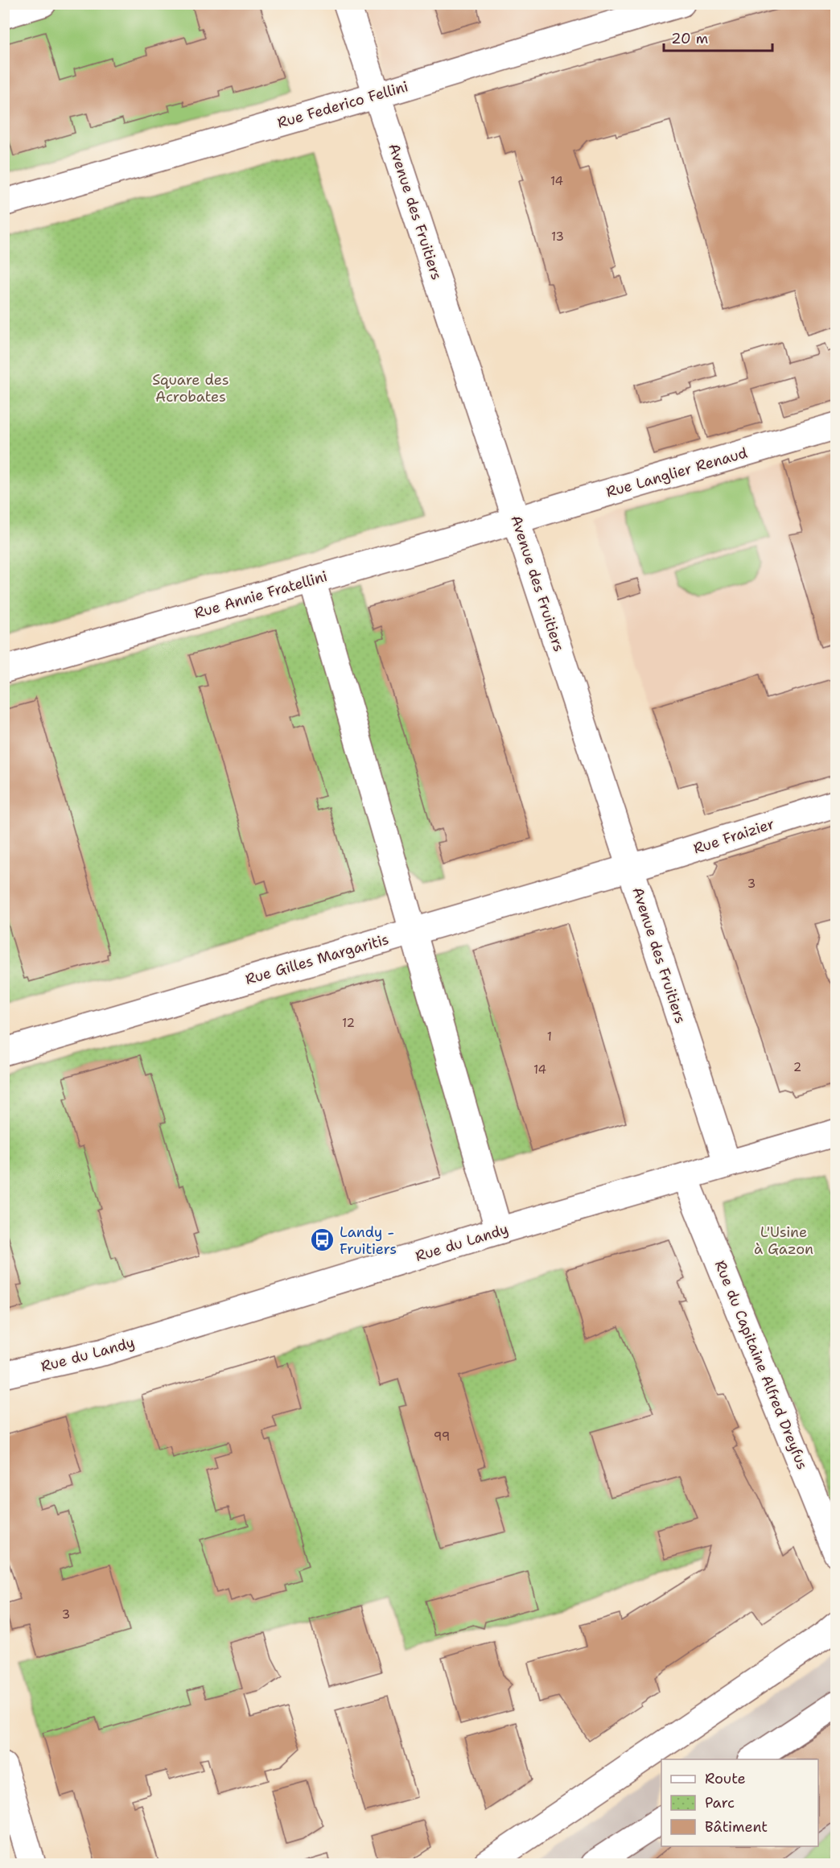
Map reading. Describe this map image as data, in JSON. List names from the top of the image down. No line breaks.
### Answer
{"streets":{"street":["Rue Federico Fellini","Avenue des Fruitiers","Rue Langlier Renaud","Rue Annie Fratellini","Rue Fraizier","Rue Gilles Margaritis","Rue du Landy","Rue du Capitaine Alfred Dreyfus"]},"crossings":[["Rue Federico Fellini","Avenue des Fruitiers"],["Avenue des Fruitiers","Rue Langlier Renaud"],["Avenue des Fruitiers","Rue Annie Fratellini"],["Avenue des Fruitiers","Rue Fraizier"],["Avenue des Fruitiers","Rue Gilles Margaritis"],["Avenue des Fruitiers","Rue du Landy"],["Rue Langlier Renaud","Rue Annie Fratellini"],["Rue Fraizier","Rue Gilles Margaritis"],["Rue du Landy","Rue du Capitaine Alfred Dreyfus"]],"parks":["Square des Acrobates","L'Usine à Gazon"],"places":{"bus stop":["Landy - Fruitiers"]},"house_numbers":["14","13","3","12","1","2","14","99","3"],"legend":["Route","Parc","Bâtiment"],"scale_bar":"20 m"}
